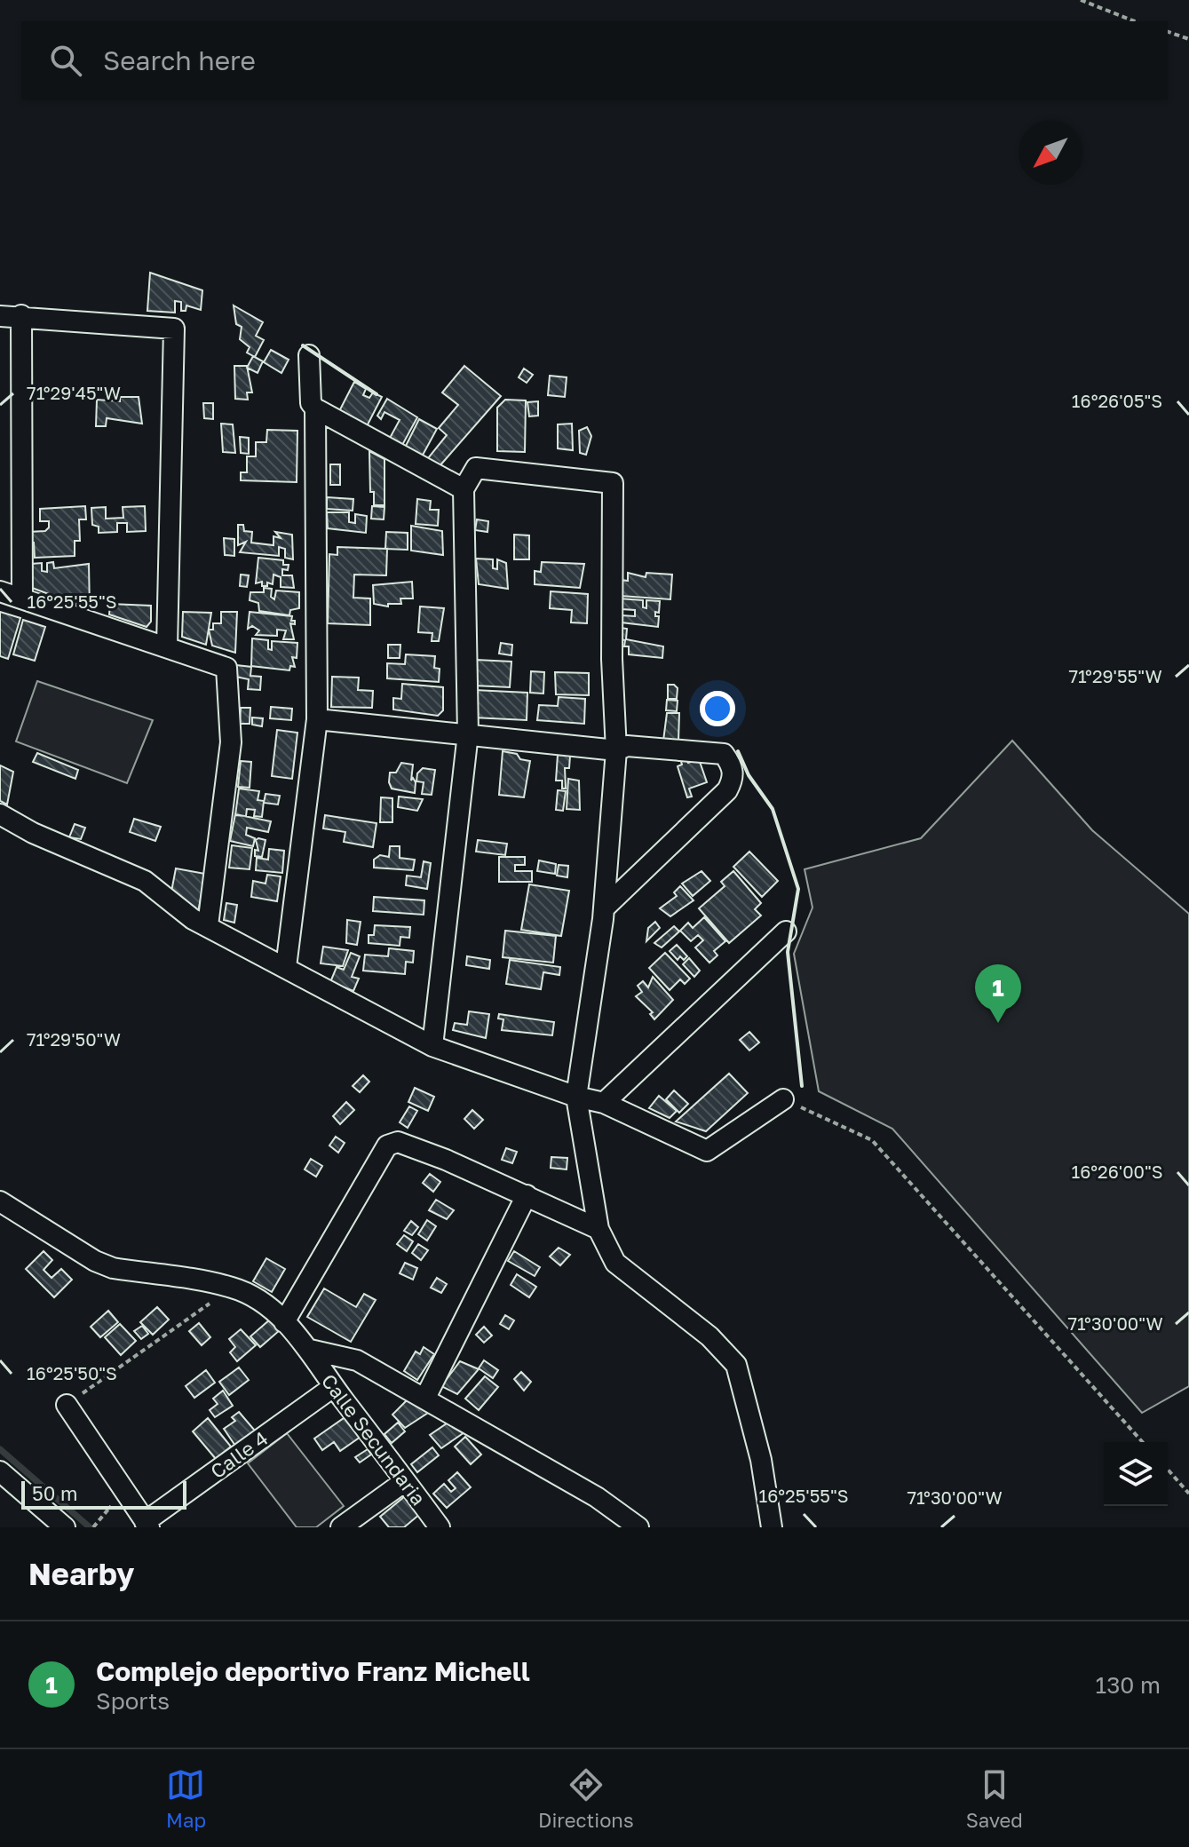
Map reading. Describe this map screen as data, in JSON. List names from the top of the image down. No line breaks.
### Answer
{"streets":{"street":["Calle Secundaria","Calle 4"]},"crossings":[["Calle Secundaria","Calle 4"]],"scale_bar":"50 m","north":"bottom left","page":{"search":"Search here","pins":"1","scale":"50 m","heading":"Nearby","list":[{"mark":"1","name":"Complejo deportivo Franz Michell","note":"Sports","value":"130 m"}],"nav":["Map","Directions","Saved"]},"coordinates":["71°29'45\"W","16°26'05\"S","16°25'55\"S","71°29'55\"W","71°29'50\"W","16°26'00\"S","71°30'00\"W","16°25'50\"S"]}
